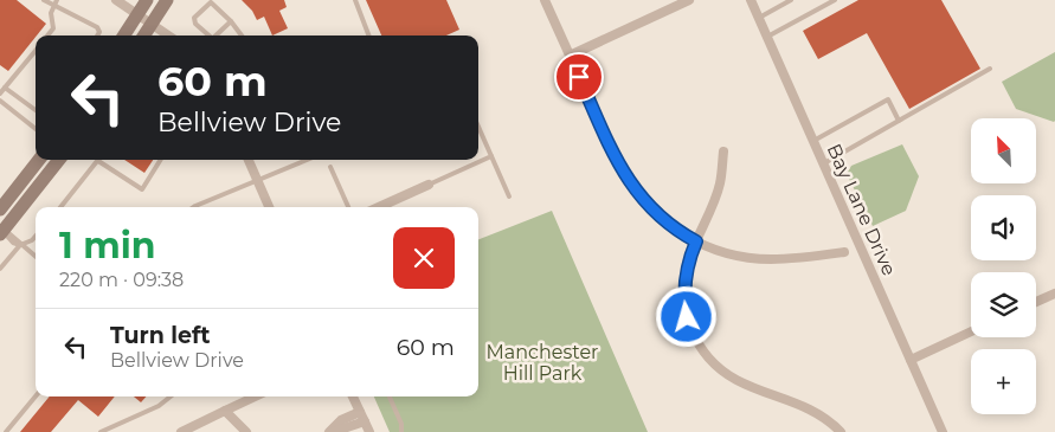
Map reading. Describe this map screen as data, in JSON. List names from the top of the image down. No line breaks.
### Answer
{"streets":{"street":["Bay Lane Drive"]},"parks":["Manchester Hill Park"],"north":"top left","page":{"turn":["60 m","Bellview Drive"],"map_buttons":"+","heading":["1 min","220 m · 09:38"],"list":[{"name":"Turn left","note":"Bellview Drive","value":"60 m"}]}}
